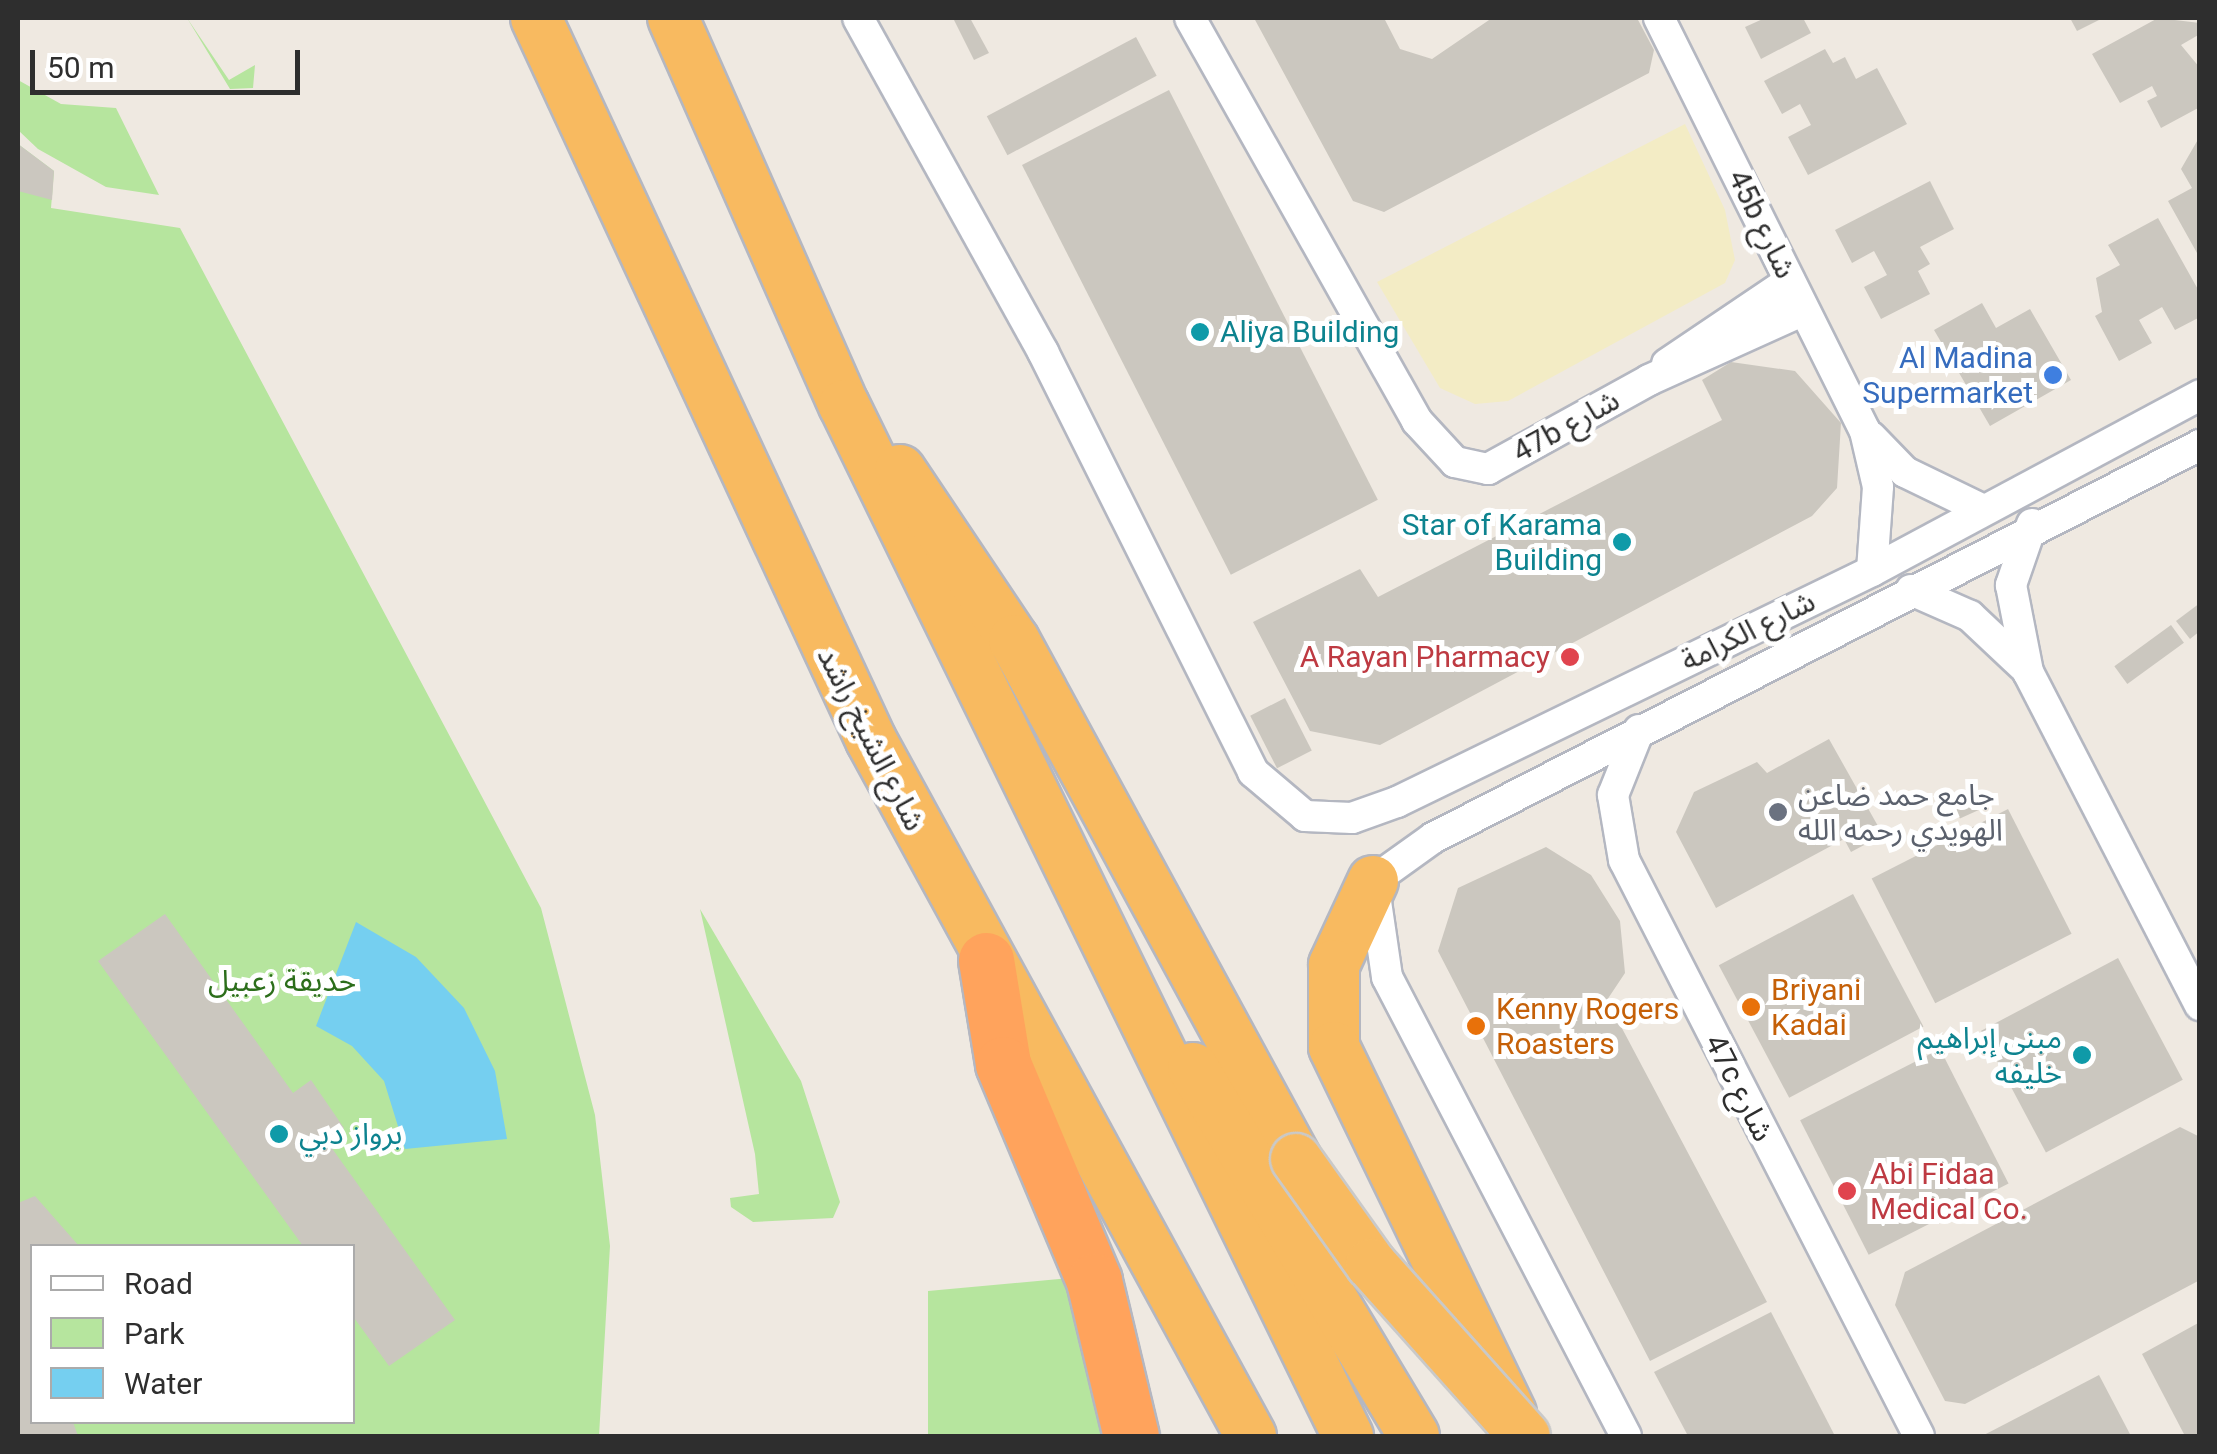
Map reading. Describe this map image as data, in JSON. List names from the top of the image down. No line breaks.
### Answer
{"streets":{"highway":["شارع الشيخ راشد"],"street":["45b شارع","47b شارع","شارع الكرامة","47c شارع"]},"crossings":[["45b شارع","47b شارع"],["45b شارع","شارع الكرامة"],["شارع الكرامة","47c شارع"]],"parks":["حديقة زعبيل"],"places":["Aliya Building","Al Madina Supermarket","Star of Karama Building","A Rayan Pharmacy","جامع حمد ضاعن الهويدي رحمه الله","Briyani Kadai","Kenny Rogers Roasters","مبنى إبراهيم خليفه","برواز دبي","Abi Fidaa Medical Co."],"legend":["Road","Park","Water"],"scale_bar":"50 m"}
